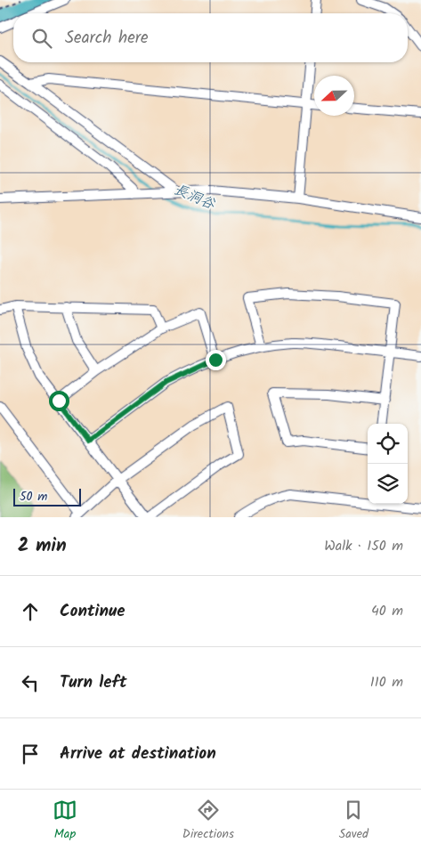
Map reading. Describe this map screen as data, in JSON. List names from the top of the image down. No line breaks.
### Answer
{"water":["長洞谷"],"scale_bar":"50 m","north":"left","page":{"search":"Search here","scale":"50 m","heading":["2 min","Walk · 150 m"],"list":[["Continue","40 m"],["Turn left","110 m"],"Arrive at destination"],"nav":["Map","Directions","Saved"]}}
